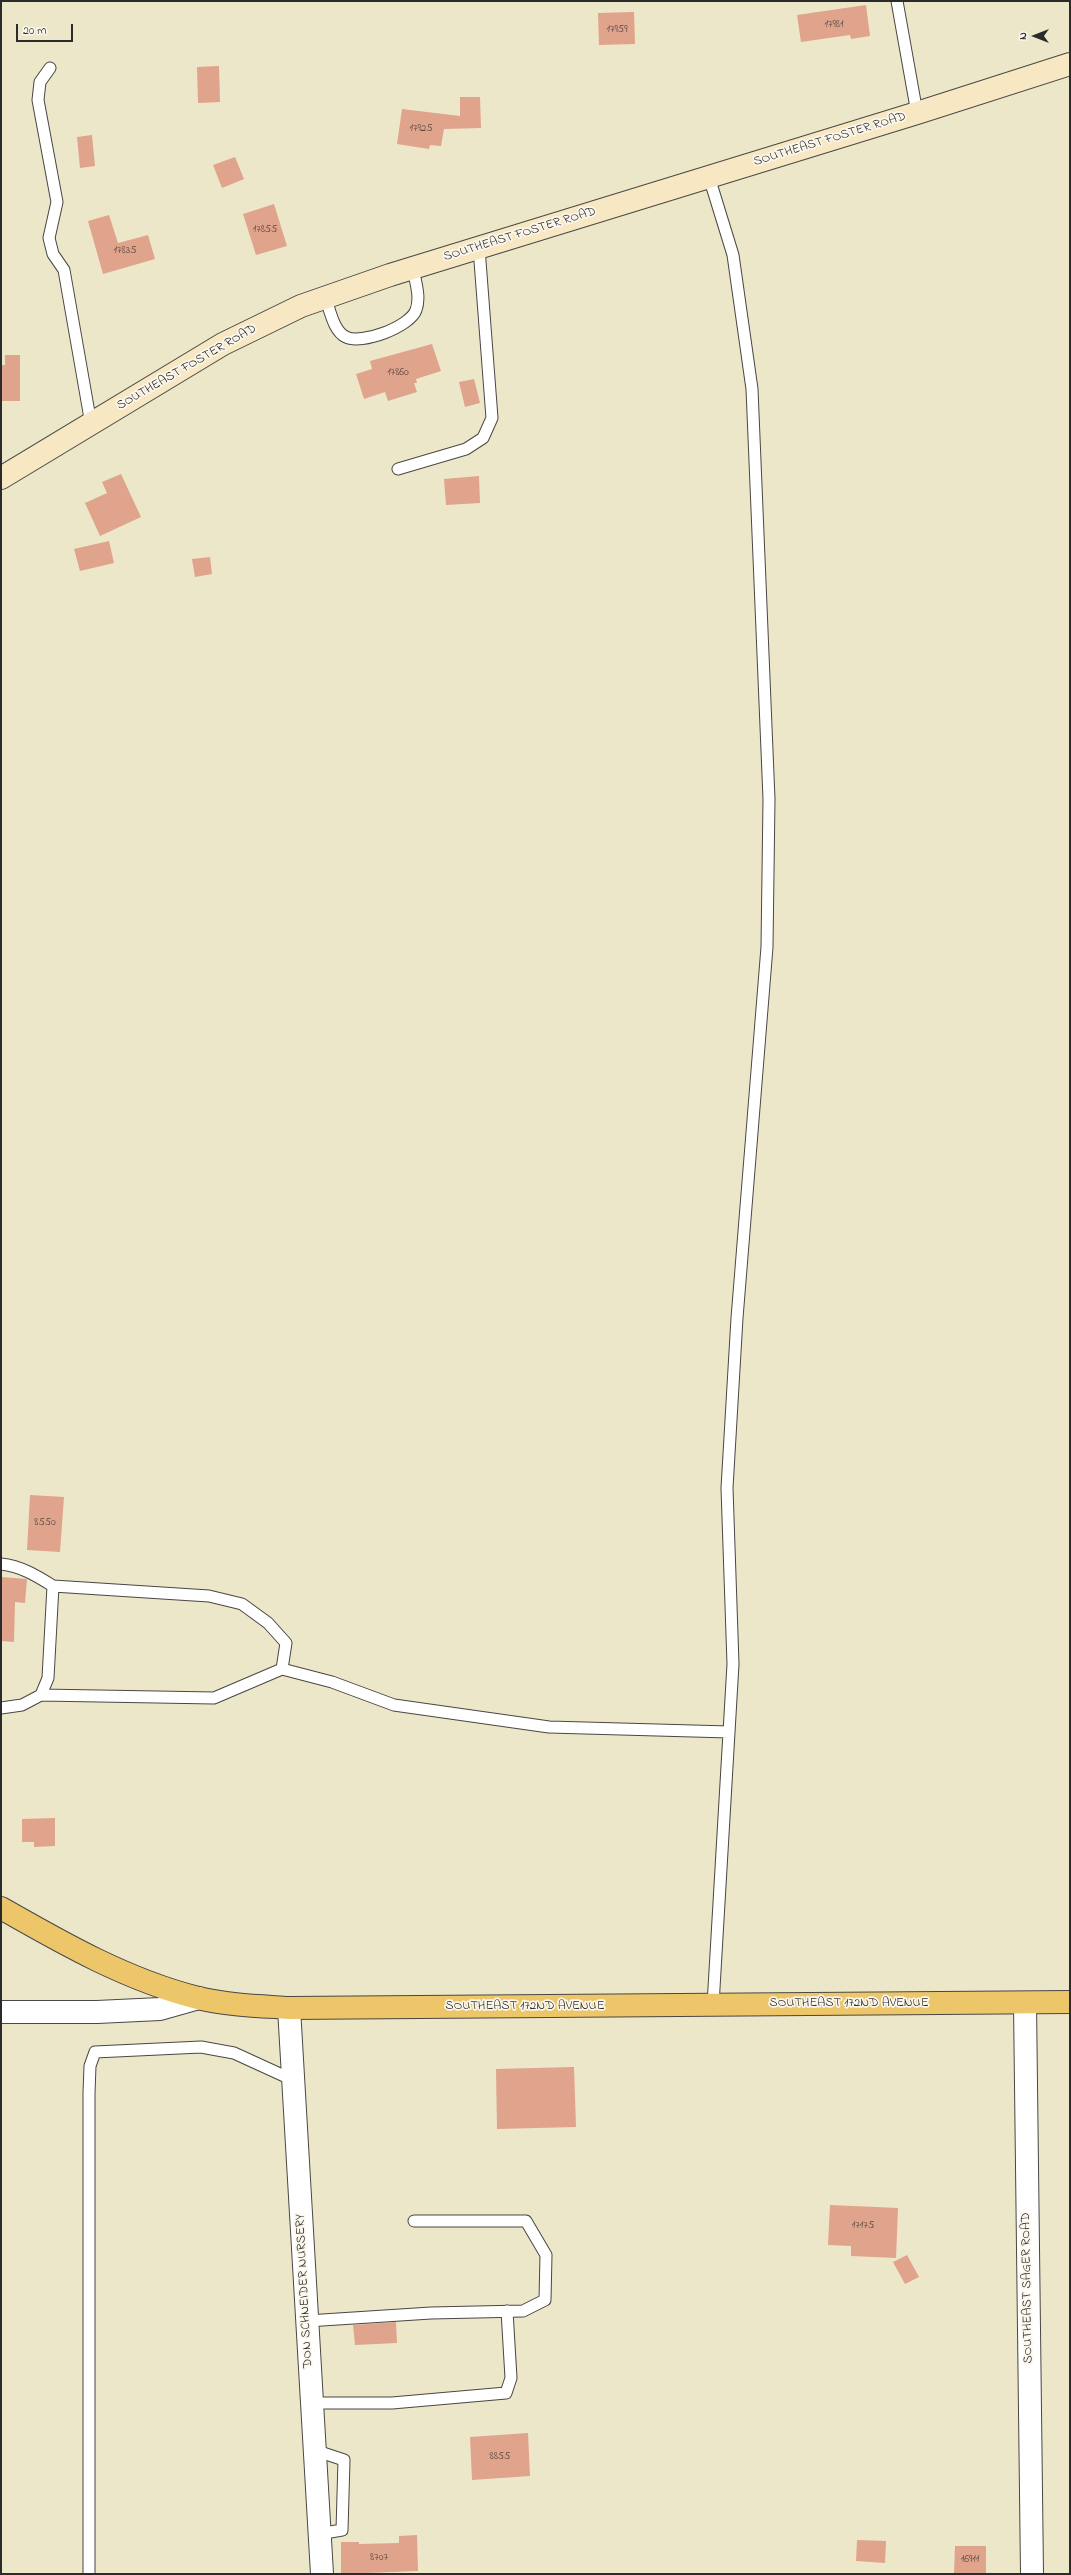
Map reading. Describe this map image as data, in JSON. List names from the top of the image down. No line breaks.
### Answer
{"streets":{"main road":["SOUTHEAST FOSTER ROAD","SOUTHEAST 172ND AVENUE"],"street":["SOUTHEAST SAGER ROAD","DON SCHNEIDER NURSERY"]},"crossings":[["SOUTHEAST 172ND AVENUE","SOUTHEAST SAGER ROAD"],["SOUTHEAST 172ND AVENUE","DON SCHNEIDER NURSERY"]],"house_numbers":["17981","17959","17925","17855","17835","17860","8550","17175","8855","8707","16911"],"scale_bar":"20 m","north":"left"}
